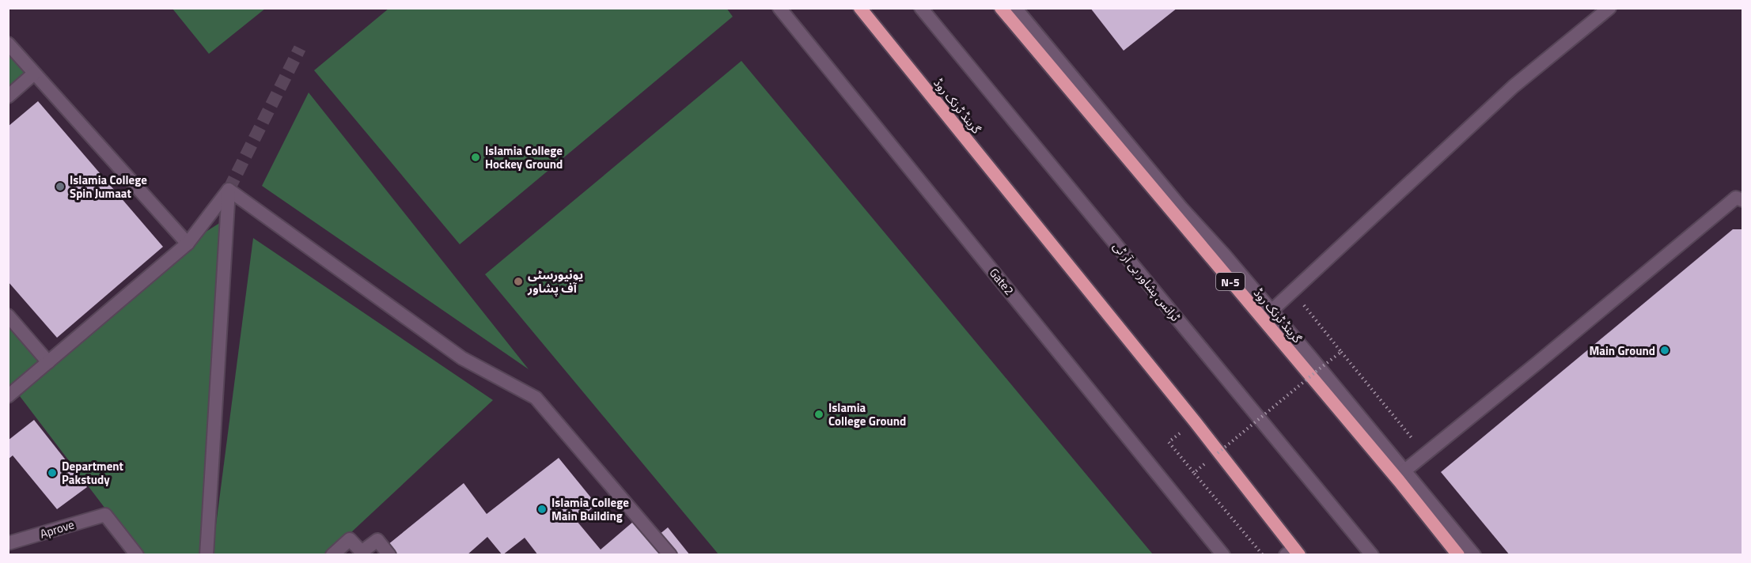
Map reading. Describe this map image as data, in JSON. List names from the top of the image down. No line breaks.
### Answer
{"streets":{"highway":["گرینڈ ٹرنک روڈ","N-5"],"street":["Gate2","ٹرانس پشاور بی آر ٹی","Aprove"]},"places":["Islamia College Hockey Ground","Islamia College Spin Jumaat","یونیورسٹی آف پشاور","Main Ground","Islamia College Ground","Department Pakstudy","Islamia College Main Building"]}
